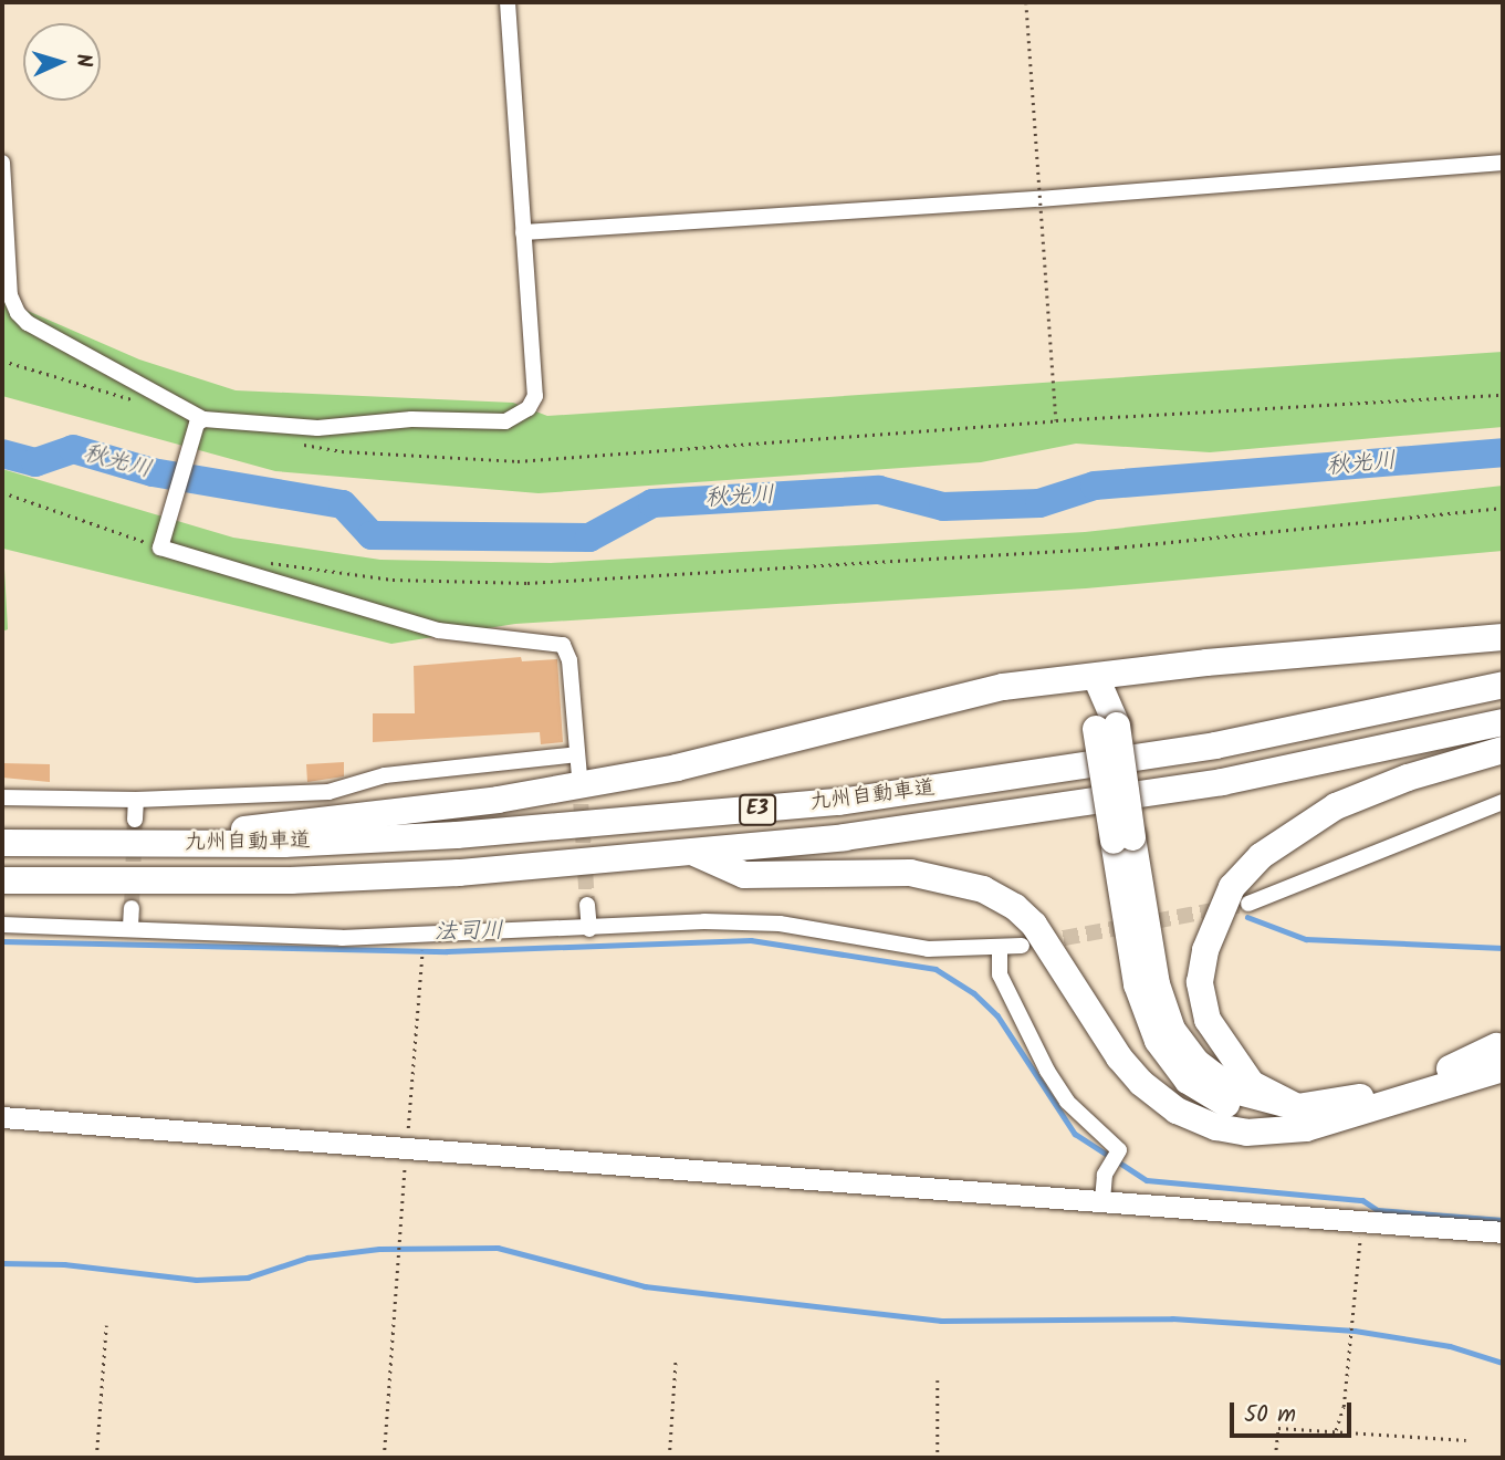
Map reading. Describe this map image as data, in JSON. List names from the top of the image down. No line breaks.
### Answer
{"streets":{"highway":["九州自動車道","E3"]},"water":["秋光川","法司川"],"scale_bar":"50 m","north":"right"}
